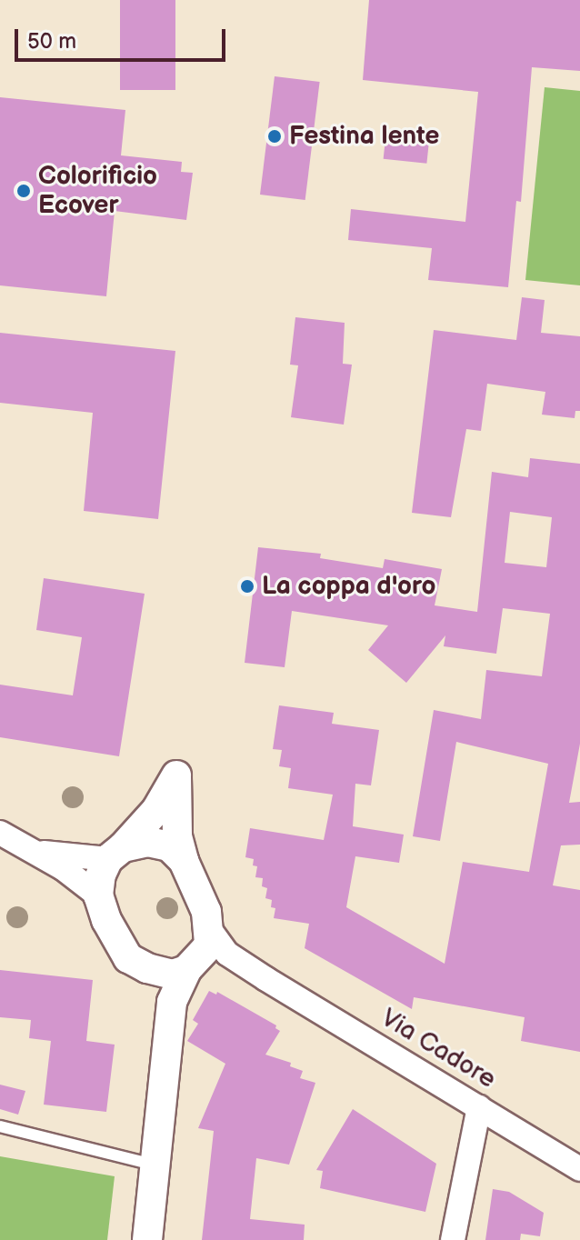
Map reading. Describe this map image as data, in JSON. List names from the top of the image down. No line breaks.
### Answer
{"streets":{"street":["Via Cadore"]},"places":["Festina lente","Colorificio Ecover","La coppa d'oro"],"scale_bar":"50 m"}
